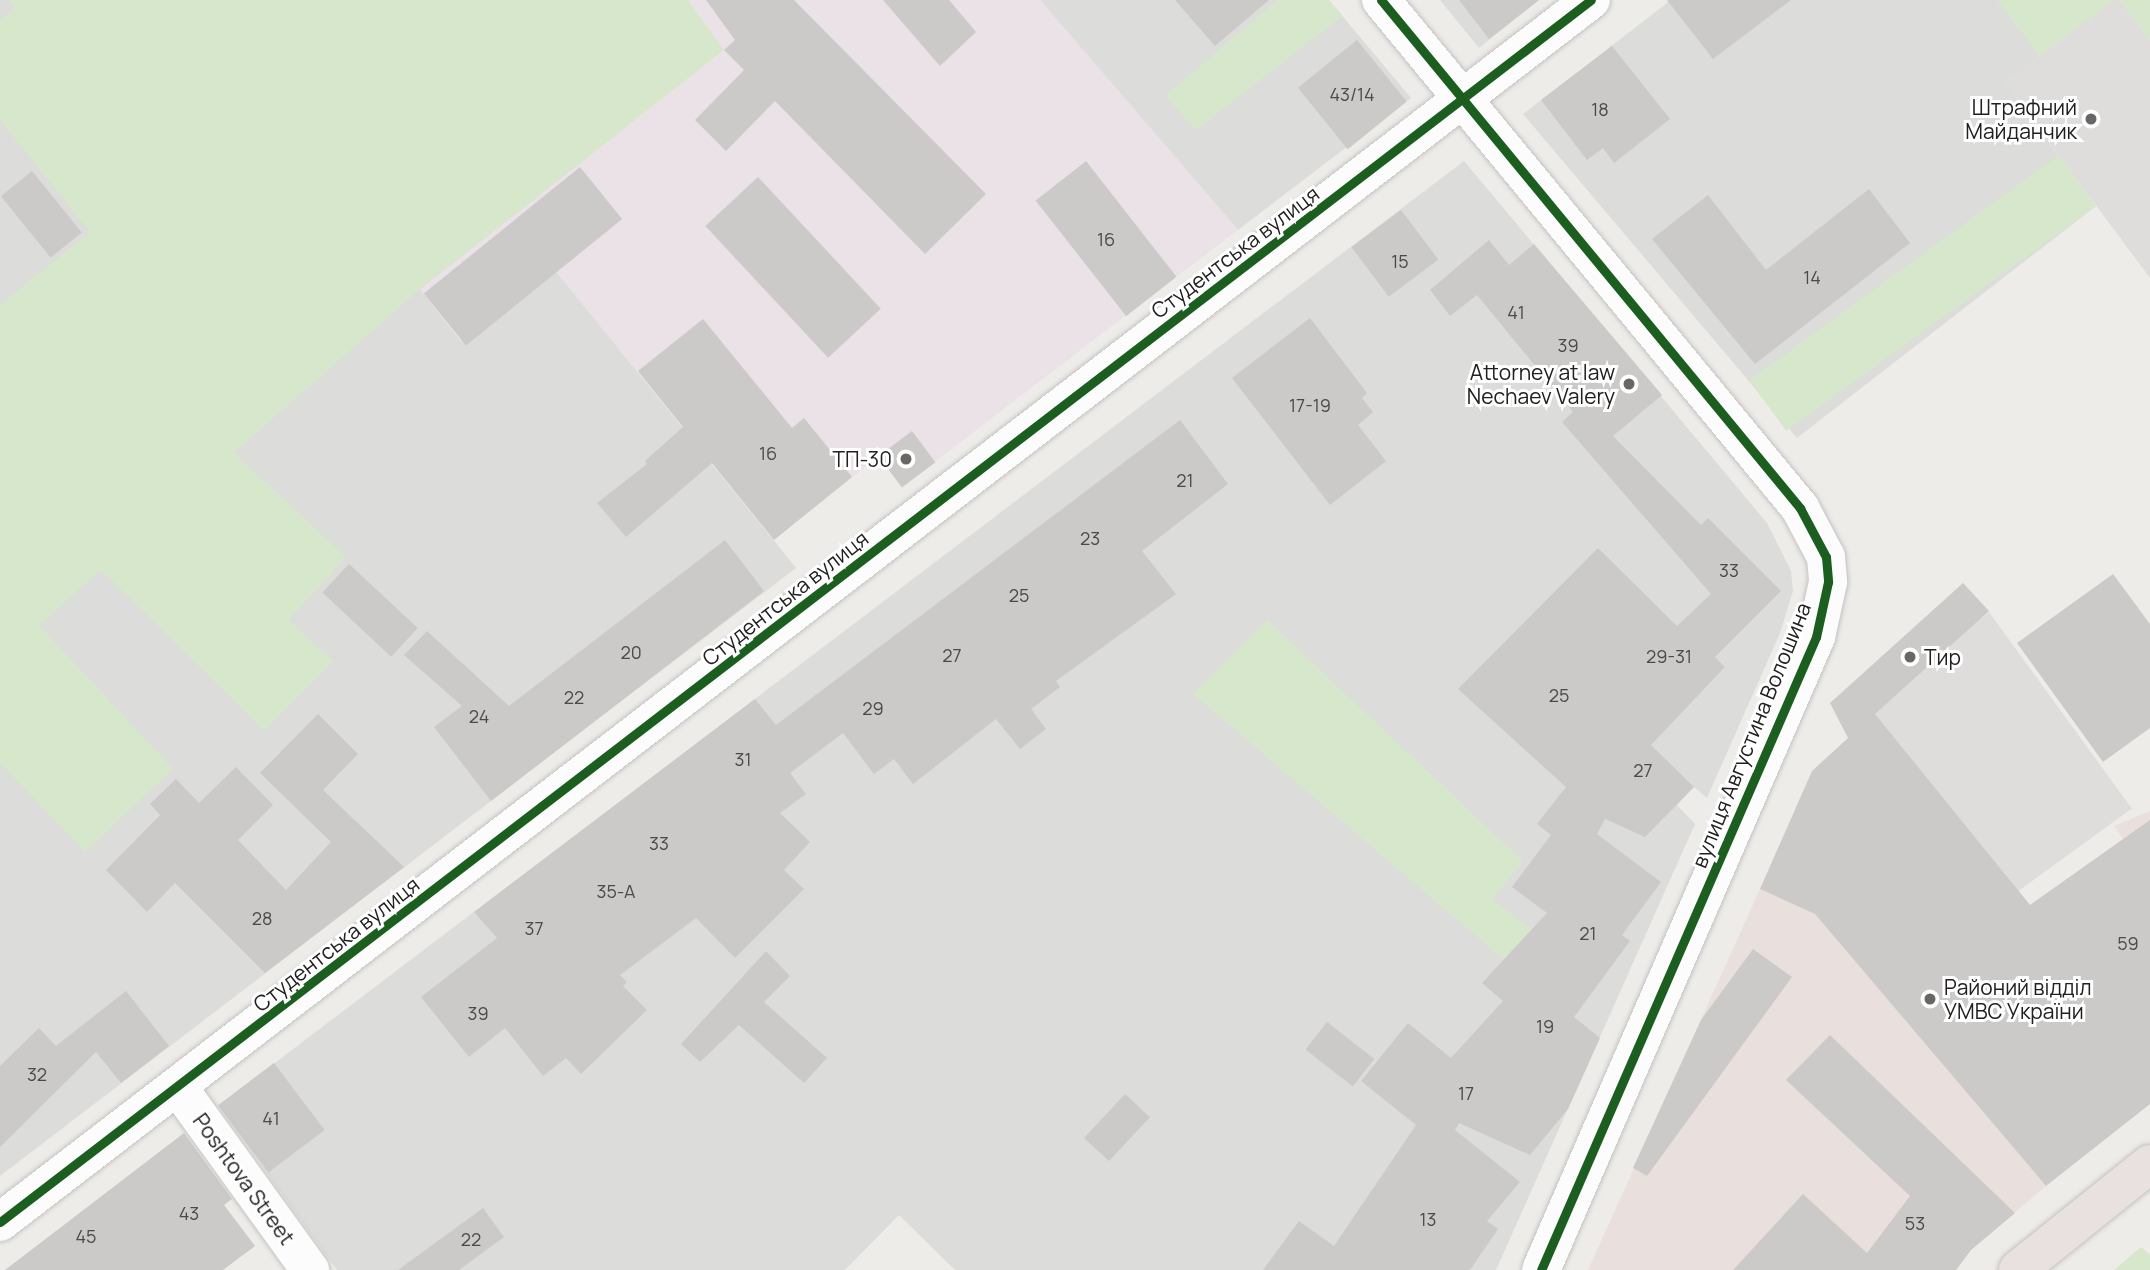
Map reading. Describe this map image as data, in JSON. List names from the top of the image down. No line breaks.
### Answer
{"streets":{"street":["Студентська вулиця","вулиця Августина Волошина","Poshtova Street"]},"crossings":[["Студентська вулиця","вулиця Августина Волошина"],["Студентська вулиця","Poshtova Street"]],"places":["Штрафний Майданчик","Attorney at law Nechaev Valery","ТП-30","Тир","Районий відділ УМВС України"],"house_numbers":["43/14","18","16","15","14","41","39","17-19","16","21","23","33","25","20","27","29-31","25","22","29","24","31","27","33","35-А","28","37","21","59","39","19","32","17","41","43","13","53","45","22"]}
